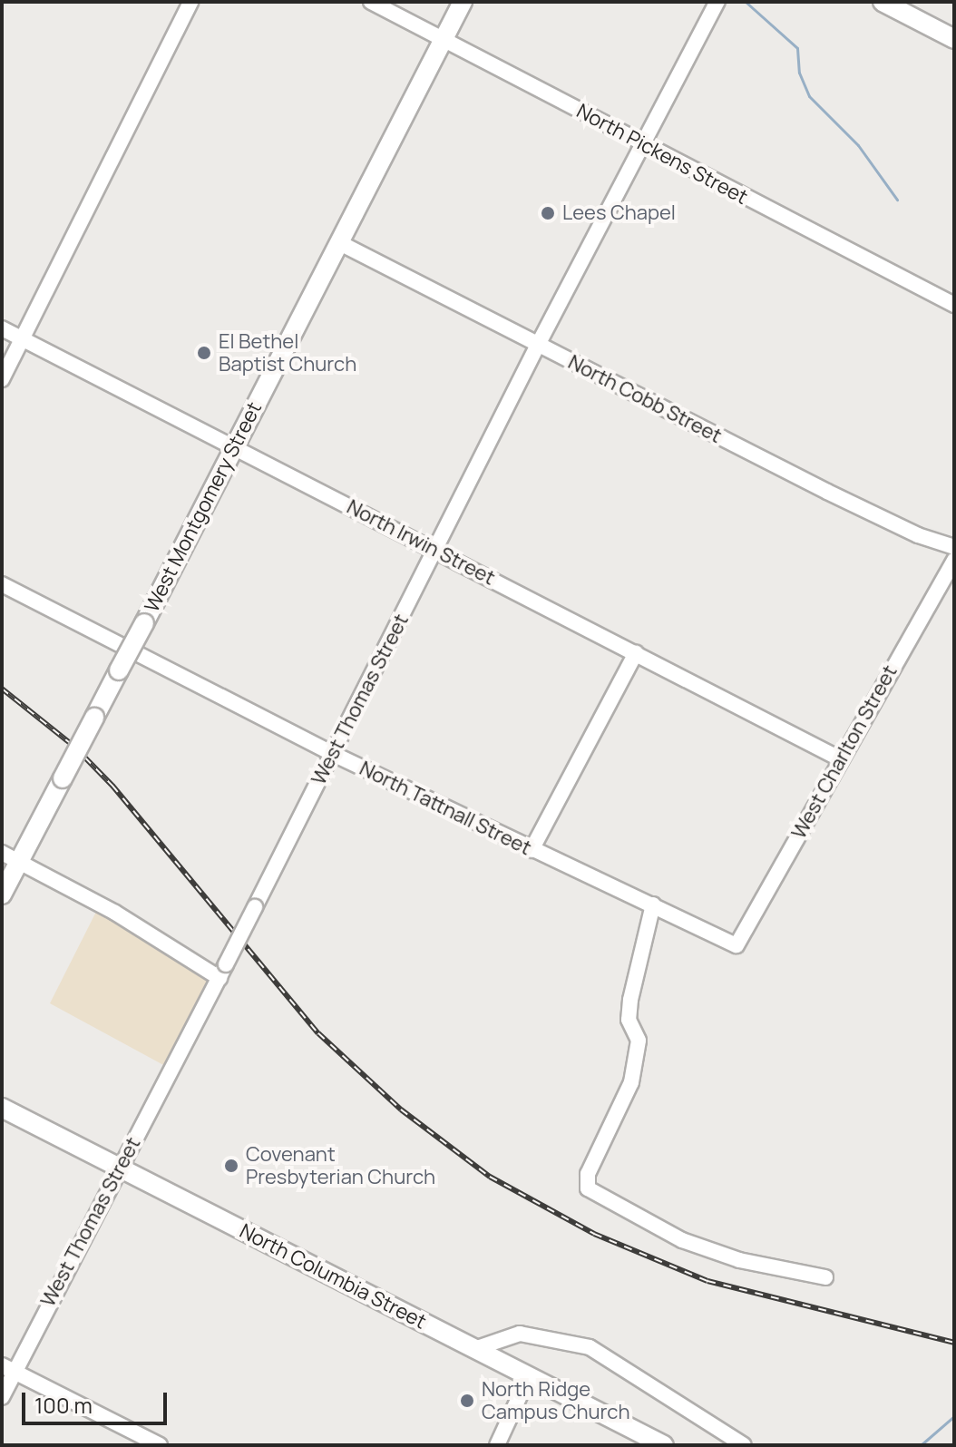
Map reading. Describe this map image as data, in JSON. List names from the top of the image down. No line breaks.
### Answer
{"streets":{"main road":["West Montgomery Street","North Columbia Street"],"street":["North Pickens Street","North Cobb Street","North Irwin Street","West Thomas Street","West Charlton Street","North Tattnall Street"]},"crossings":[["North Pickens Street","West Montgomery Street"],["North Pickens Street","West Thomas Street"],["North Cobb Street","West Montgomery Street"],["North Cobb Street","West Thomas Street"],["West Montgomery Street","North Irwin Street"],["North Irwin Street","West Thomas Street"],["North Irwin Street","West Charlton Street"],["West Thomas Street","North Tattnall Street"],["West Thomas Street","North Columbia Street"],["West Charlton Street","North Tattnall Street"]],"places":["Lees Chapel","El Bethel Baptist Church","Covenant Presbyterian Church","North Ridge Campus Church"],"scale_bar":"100 m"}
